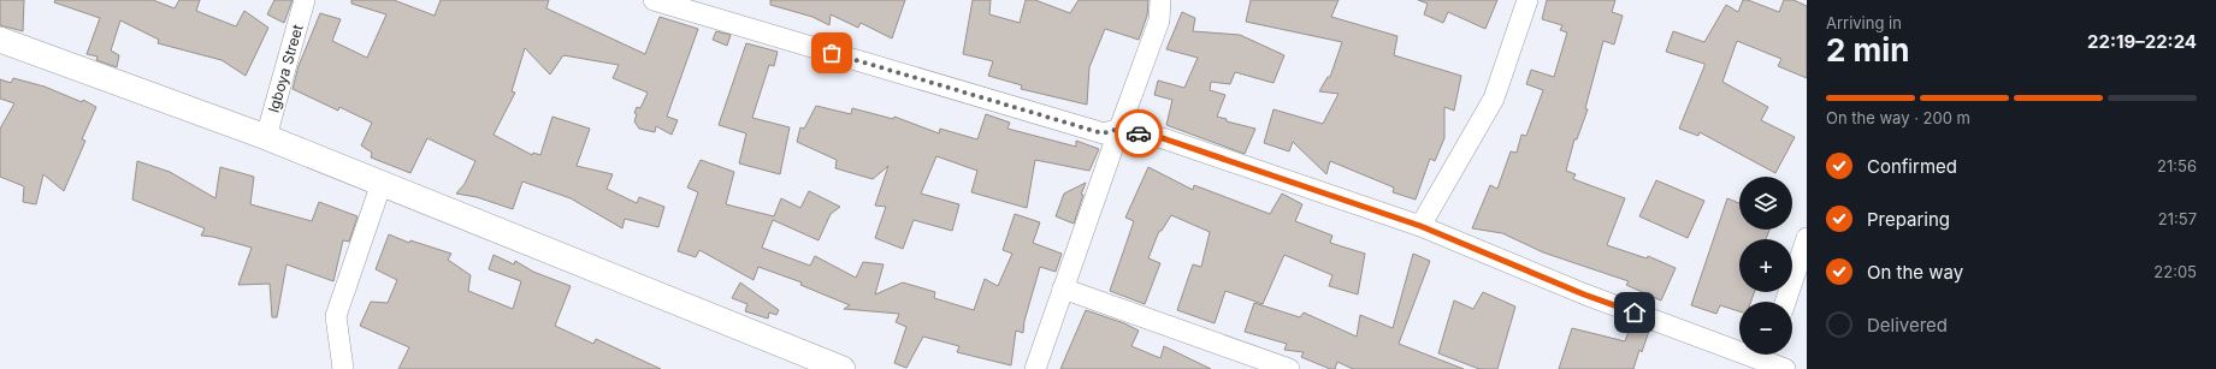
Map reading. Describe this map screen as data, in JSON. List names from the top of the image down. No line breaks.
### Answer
{"streets":{"street":["Igboya Street"]},"page":{"heading":["2 min","Arriving in","22:19–22:24"],"bar":"On the way · 200 m","list":[["Confirmed","21:56"],["Preparing","21:57"],["On the way","22:05"],"Delivered"],"map_buttons":["+","−"]}}
